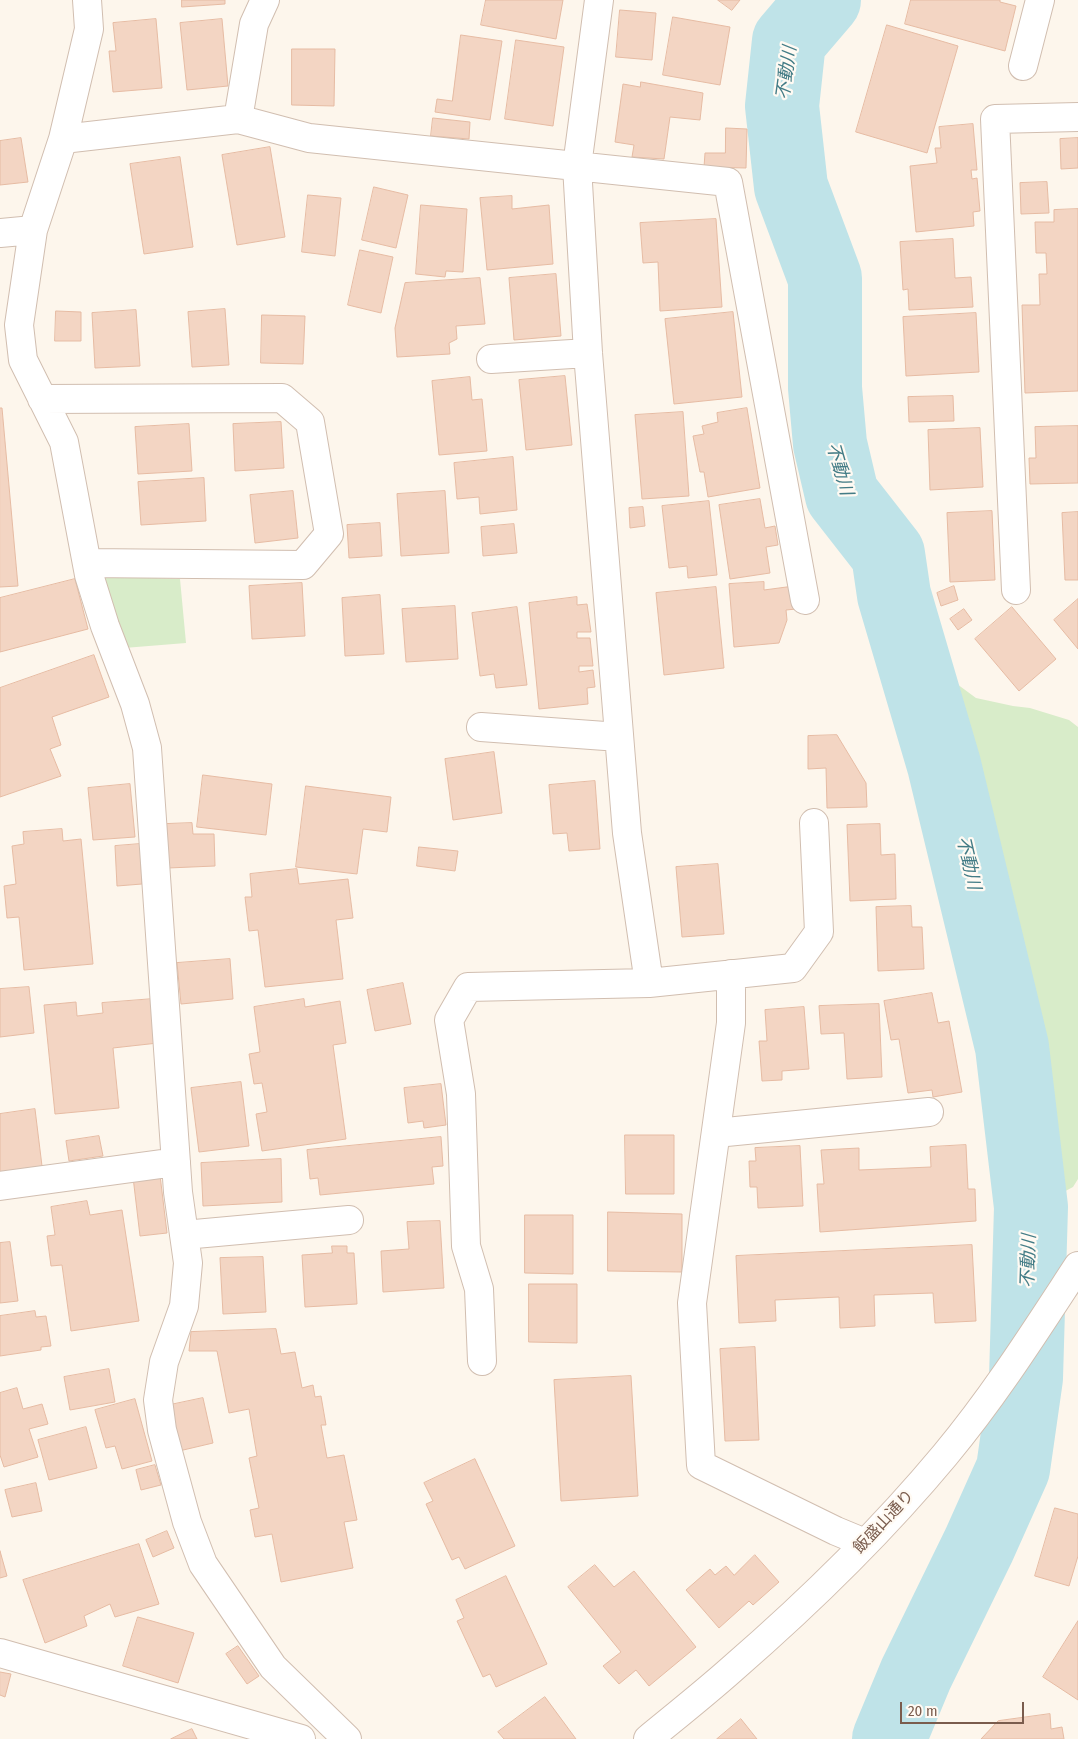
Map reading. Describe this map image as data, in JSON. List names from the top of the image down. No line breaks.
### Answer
{"streets":{"street":["飯盛山通り"]},"water":["不動川"],"scale_bar":"20 m"}
